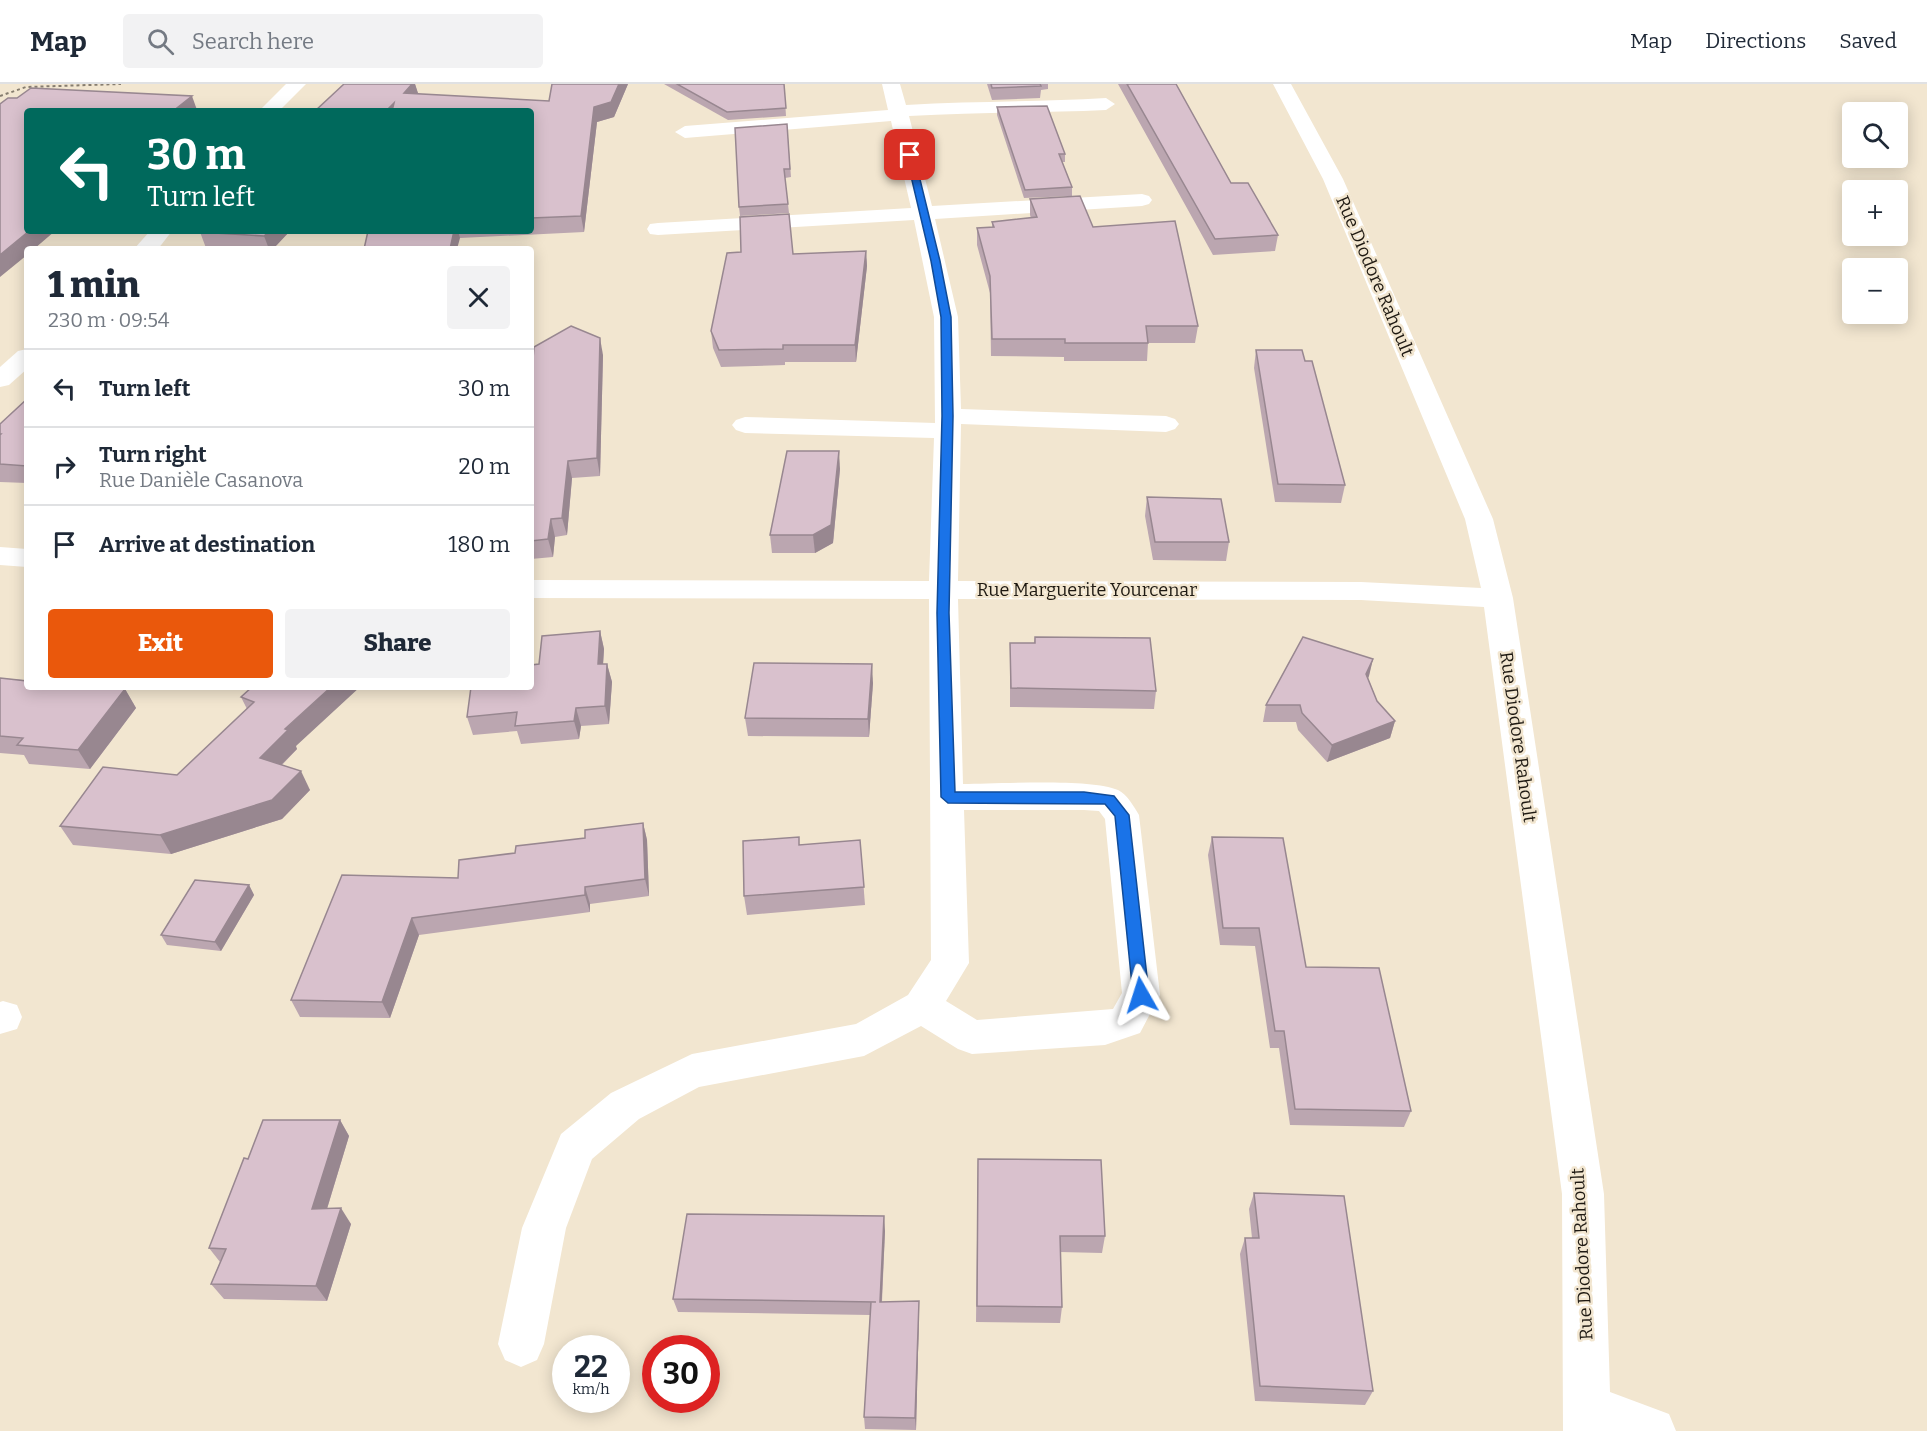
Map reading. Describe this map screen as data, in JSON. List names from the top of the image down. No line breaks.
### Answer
{"streets":{"street":["Rue Diodore Rahoult","Rue Marguerite Yourcenar"]},"crossings":[["Rue Diodore Rahoult","Rue Marguerite Yourcenar"]],"page":{"header":"Map","search":"Search here","nav":["Map","Directions","Saved"],"map_buttons":["+","−"],"turn":["30 m","Turn left"],"heading":["1 min","230 m · 09:54"],"list":[{"name":"Turn left","value":"30 m"},{"name":"Turn right","note":"Rue Danièle Casanova","value":"20 m"},{"name":"Arrive at destination","value":"180 m"}],"buttons":["Exit","Share"],"speed":"22 km/h","limit":"30"}}
